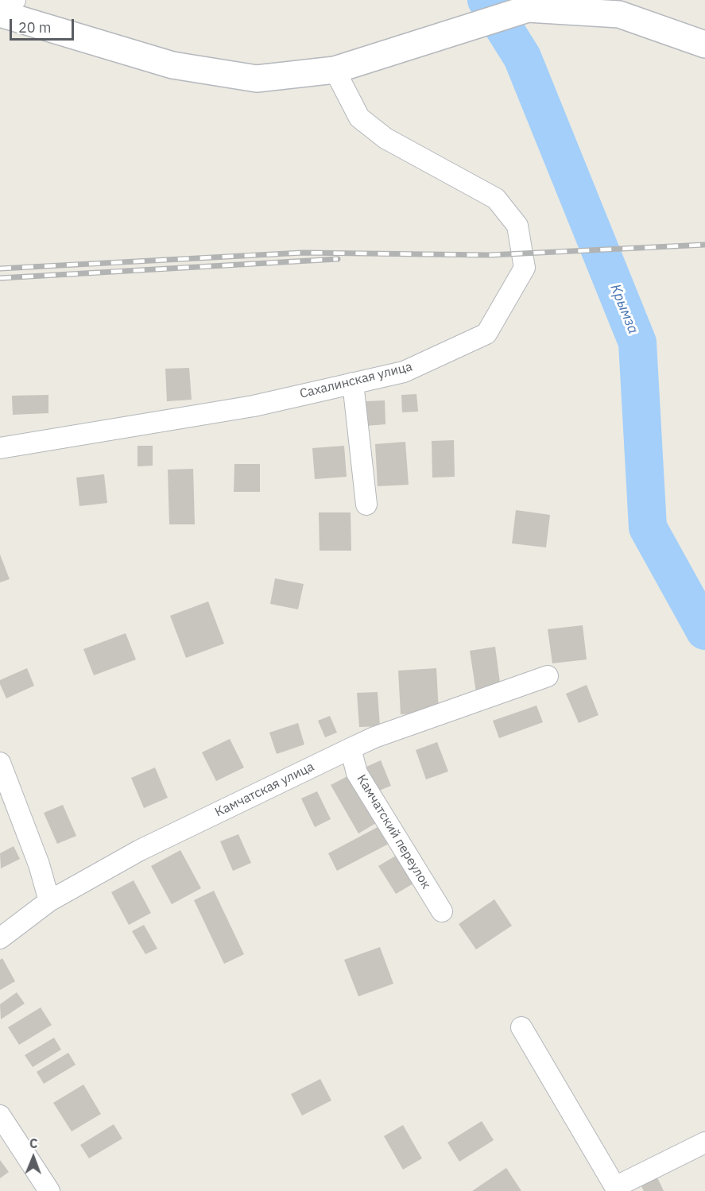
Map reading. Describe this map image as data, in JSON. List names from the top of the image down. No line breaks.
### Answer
{"streets":{"street":["Сахалинская улица","Камчатская улица","Камчатский переулок"]},"crossings":[["Камчатская улица","Камчатский переулок"]],"water":["Крымза"],"scale_bar":"20 m","north":"top"}
